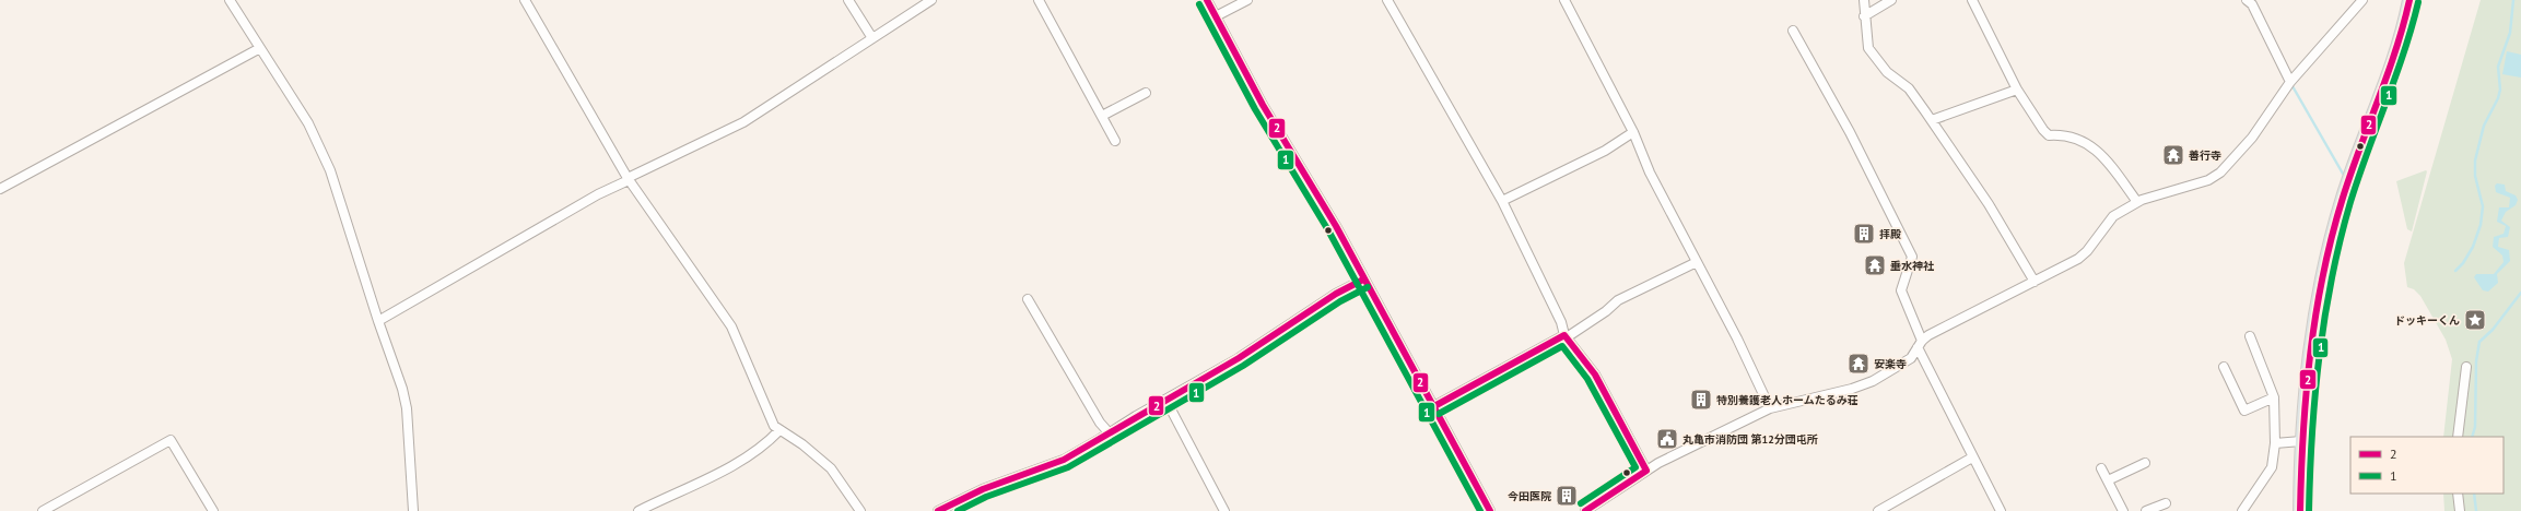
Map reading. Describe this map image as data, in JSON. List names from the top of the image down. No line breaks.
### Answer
{"places":{"temple":["善行寺","垂水神社","安楽寺"],"building":["拝殿","特別養護老人ホームたるみ荘","今田医院"],"place":["ドッキーくん"],"public building":["丸亀市消防団 第12分団屯所"]},"lines":["transit line 2","transit line 1"],"legend":["2","1"]}
